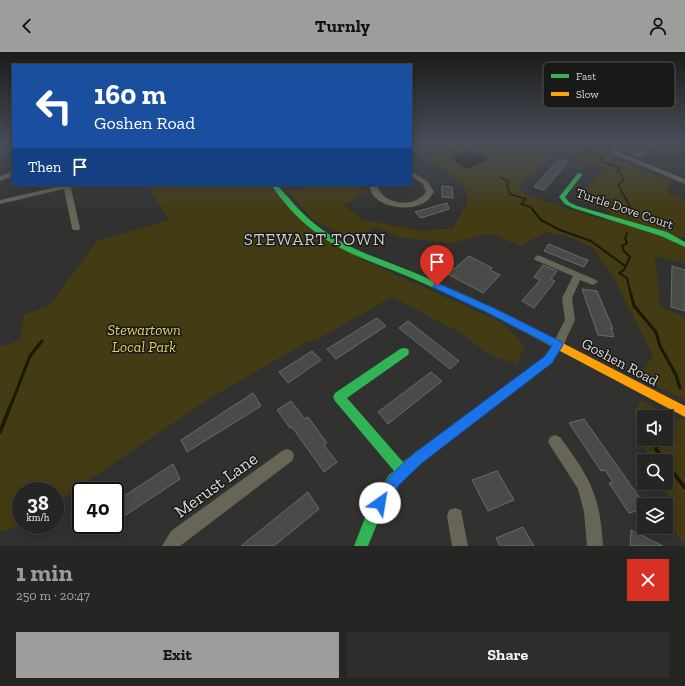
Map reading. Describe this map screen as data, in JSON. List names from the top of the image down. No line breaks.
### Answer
{"streets":{"street":["Turtle Dove Court","Goshen Road","Merust Lane"]},"districts":["STEWART TOWN"],"parks":["Stewartown Local Park"],"legend":["Fast","Slow"],"page":{"header":"Turnly","turn":["160 m","Goshen Road"],"then":"Then","speed":"38 km/h","limit":"40","heading":["1 min","250 m · 20:47"],"buttons":["Exit","Share"]}}
